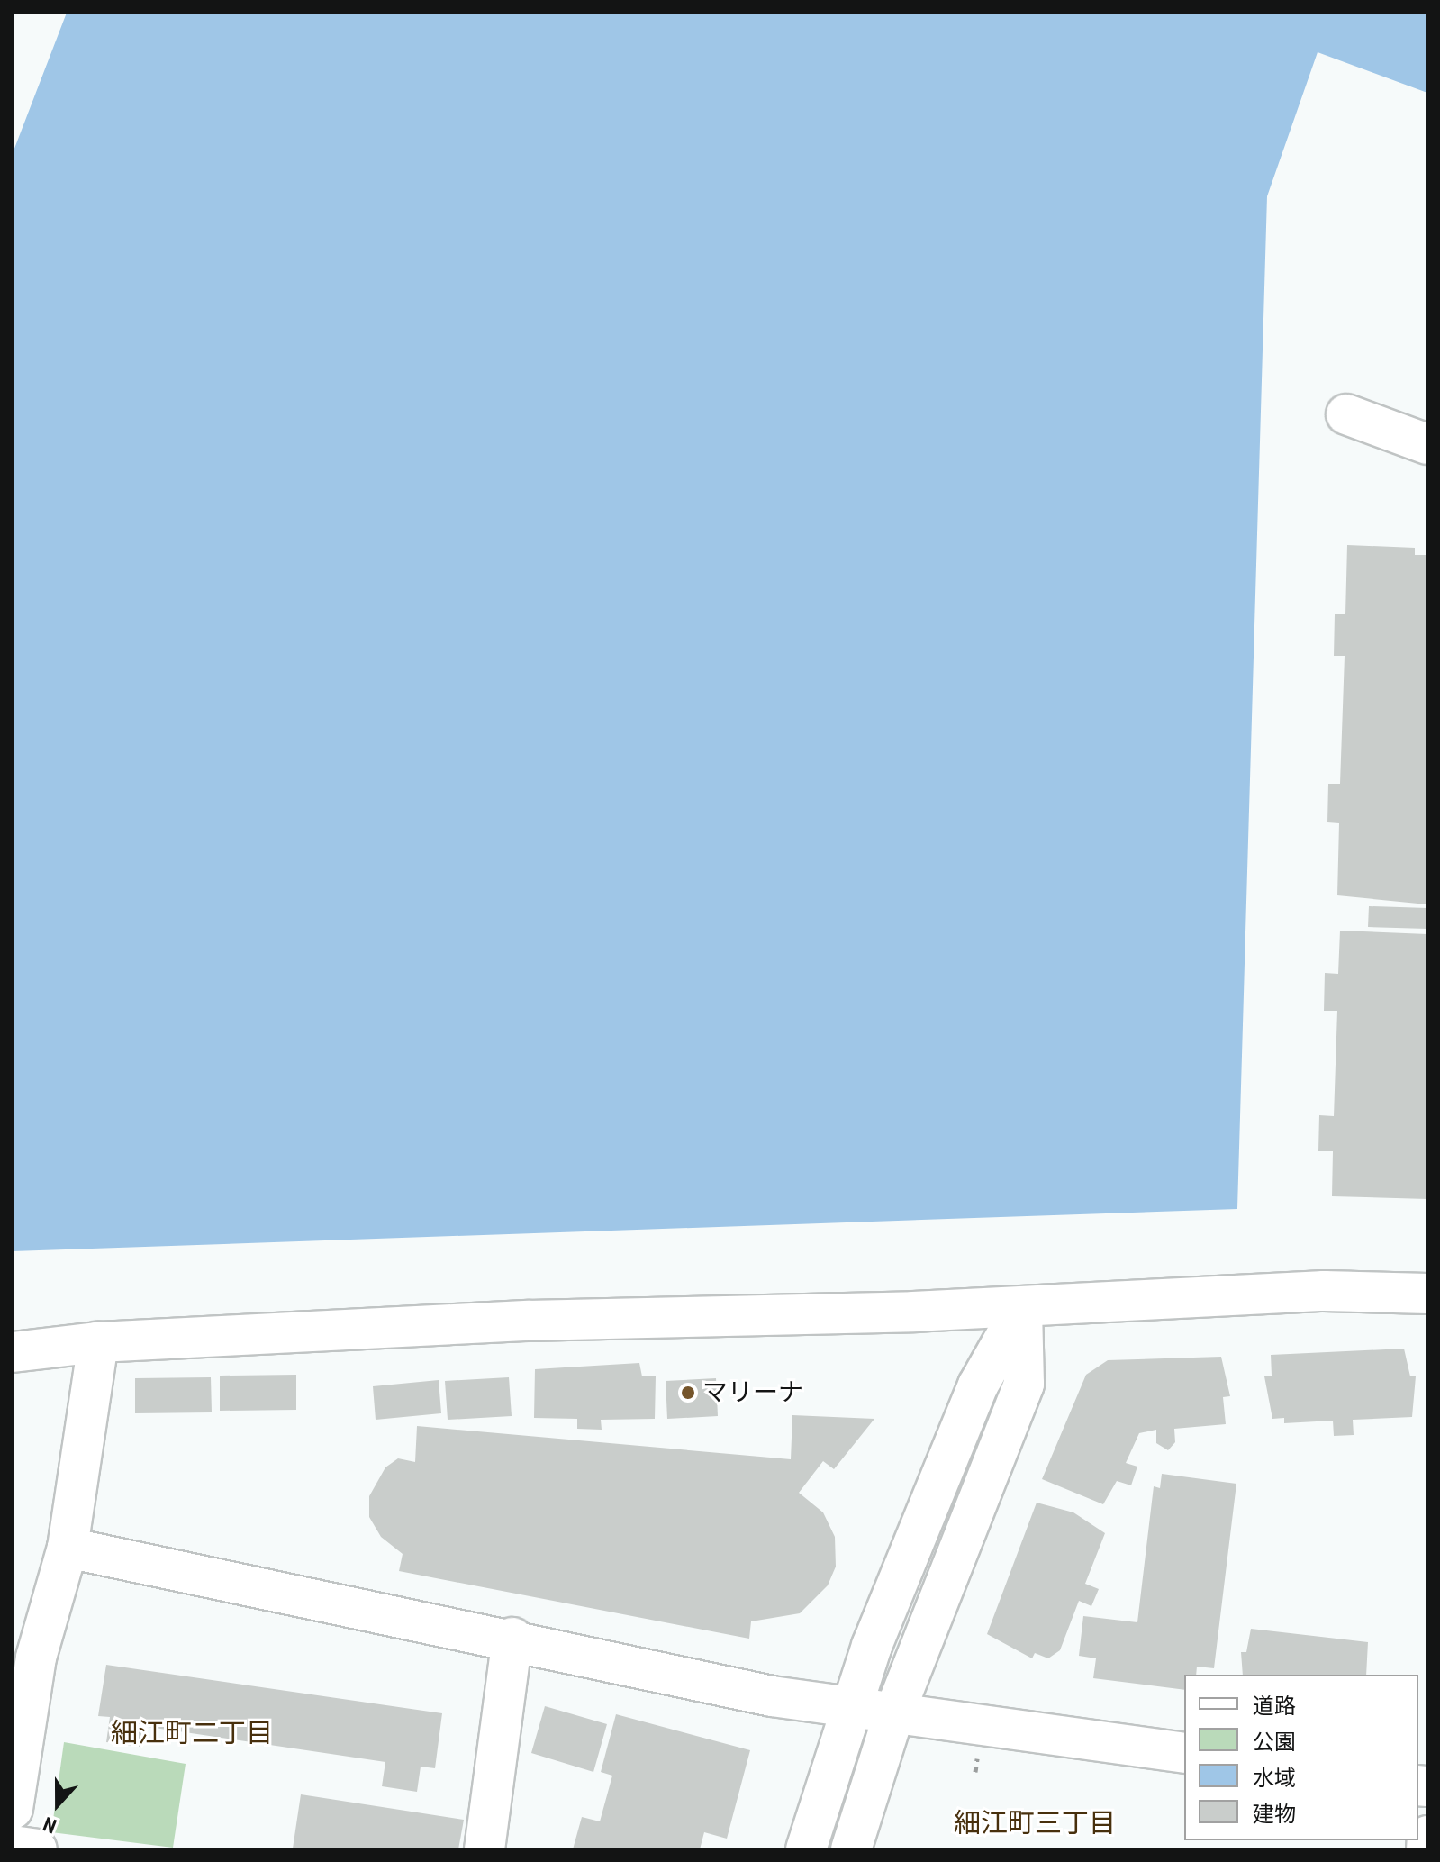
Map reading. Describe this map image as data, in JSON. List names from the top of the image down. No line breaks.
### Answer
{"districts":["細江町二丁目","細江町三丁目"],"places":["マリーナ"],"legend":["道路","公園","水域","建物"],"north":"bottom"}
